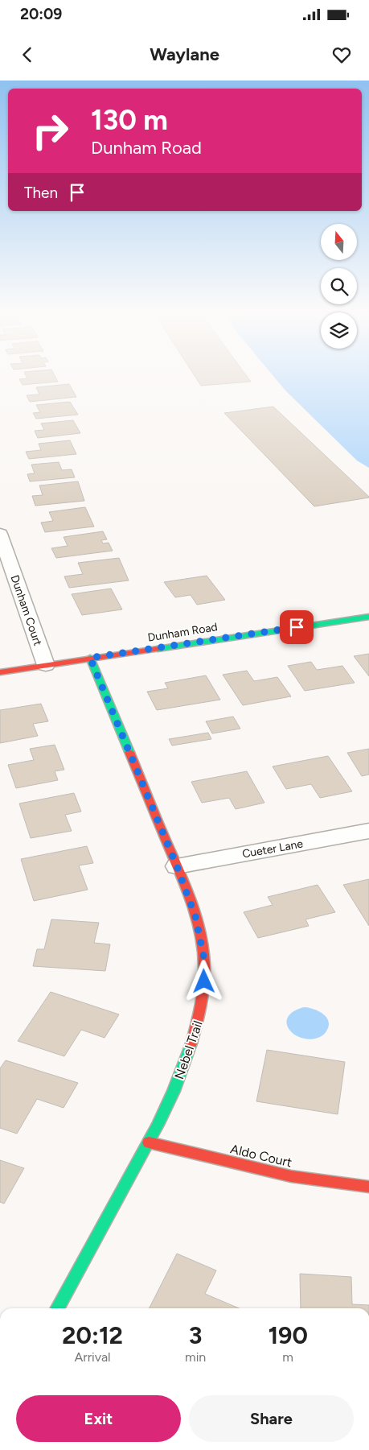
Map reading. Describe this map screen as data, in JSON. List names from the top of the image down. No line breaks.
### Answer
{"streets":{"street":["Dunham Court","Dunham Road","Cueter Lane","Nebel Trail","Aldo Court"]},"crossings":[["Dunham Court","Dunham Road"],["Dunham Road","Nebel Trail"],["Cueter Lane","Nebel Trail"],["Nebel Trail","Aldo Court"]],"north":"top","page":{"status":"20:09","header":"Waylane","turn":["130 m","Dunham Road"],"then":"Then","eta":["20:12","Arrival","3","min","190","m"],"buttons":["Exit","Share"]}}
